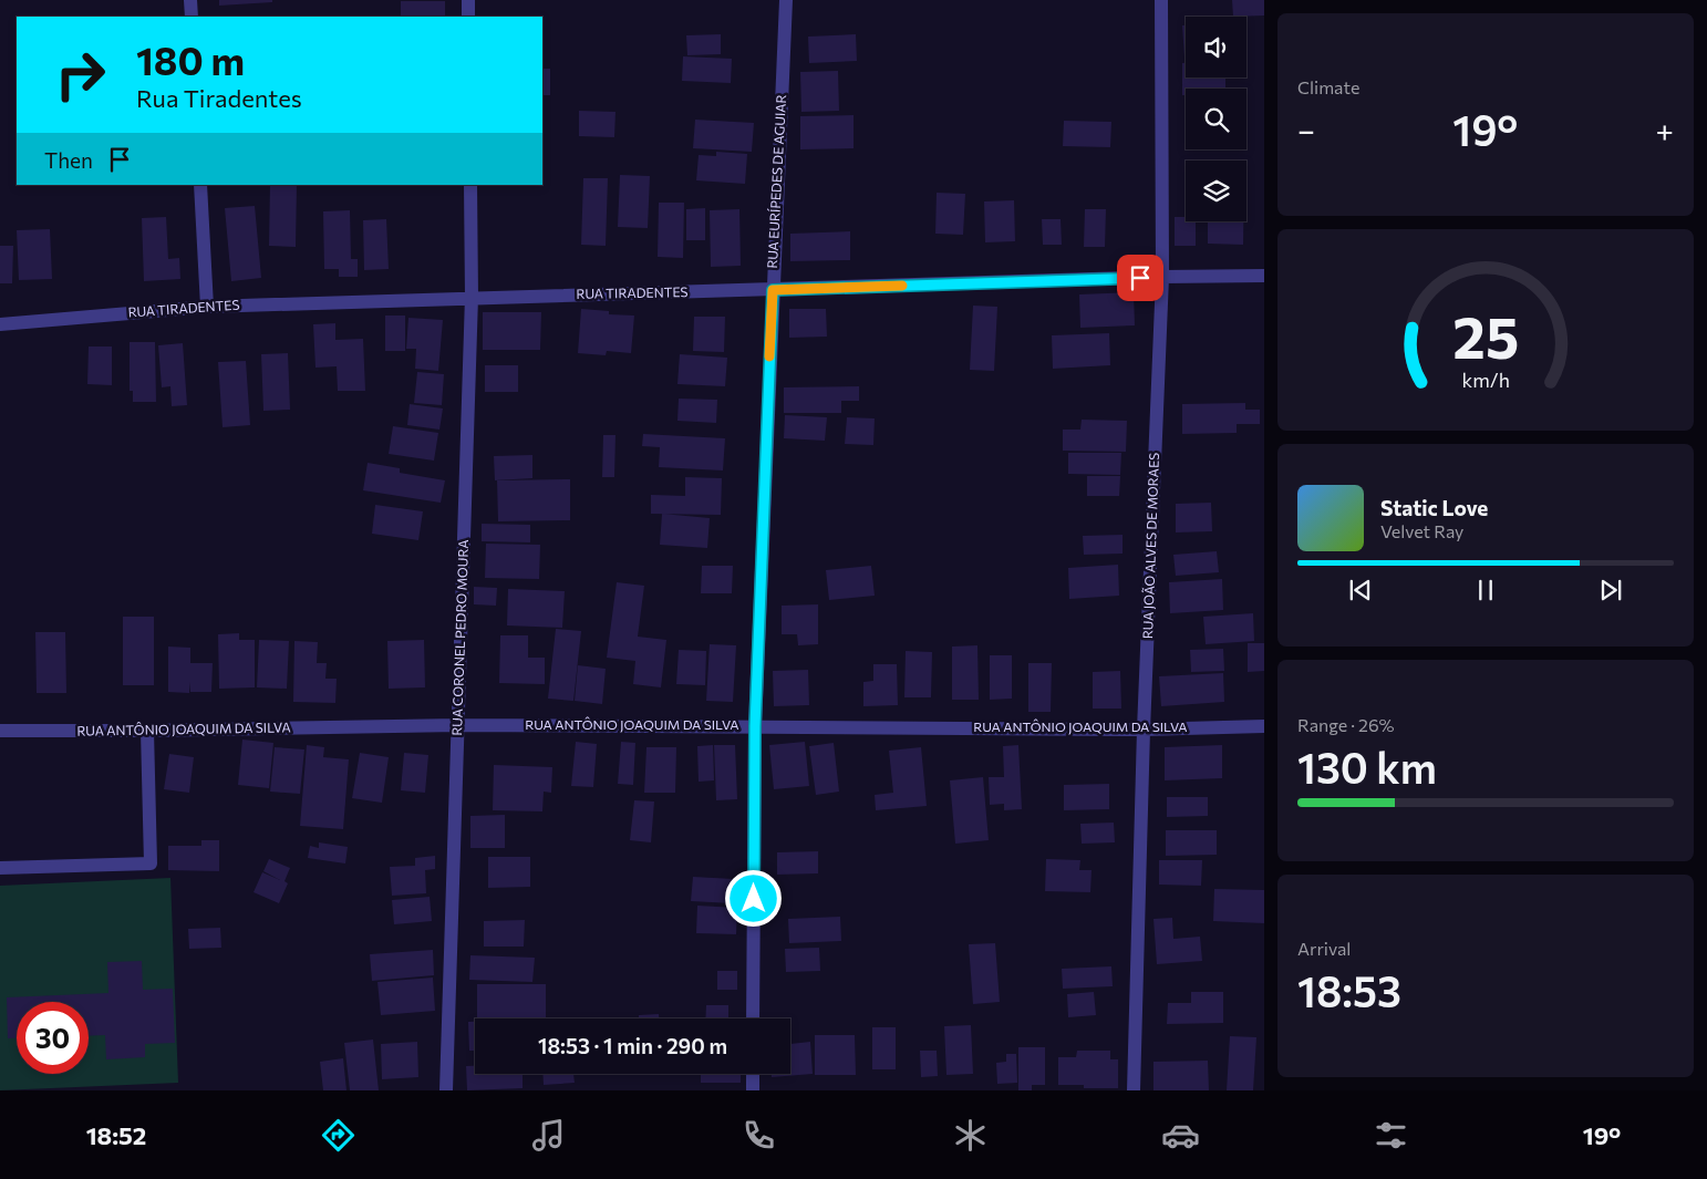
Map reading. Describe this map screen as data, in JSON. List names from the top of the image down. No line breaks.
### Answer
{"streets":{"street":["RUA EURÍPEDES DE AGUIAR","RUA TIRADENTES","RUA JOÃO ALVES DE MORAES","RUA CORONEL PEDRO MOURA","RUA ANTÔNIO JOAQUIM DA SILVA"]},"crossings":[["RUA EURÍPEDES DE AGUIAR","RUA TIRADENTES"],["RUA EURÍPEDES DE AGUIAR","RUA ANTÔNIO JOAQUIM DA SILVA"],["RUA TIRADENTES","RUA JOÃO ALVES DE MORAES"],["RUA TIRADENTES","RUA CORONEL PEDRO MOURA"],["RUA JOÃO ALVES DE MORAES","RUA ANTÔNIO JOAQUIM DA SILVA"],["RUA CORONEL PEDRO MOURA","RUA ANTÔNIO JOAQUIM DA SILVA"]],"page":{"tile":["Climate",["Range · 26%","130 km"],["Arrival","18:53"]],"turn":["180 m","Rua Tiradentes"],"heat":["−","19°","+"],"then":"Then","song":["Static Love","Velvet Ray"],"limit":"30","trip":"18:53 · 1 min · 290 m","tabs":["18:52","19°"],"gauge":["25","km/h"]}}
